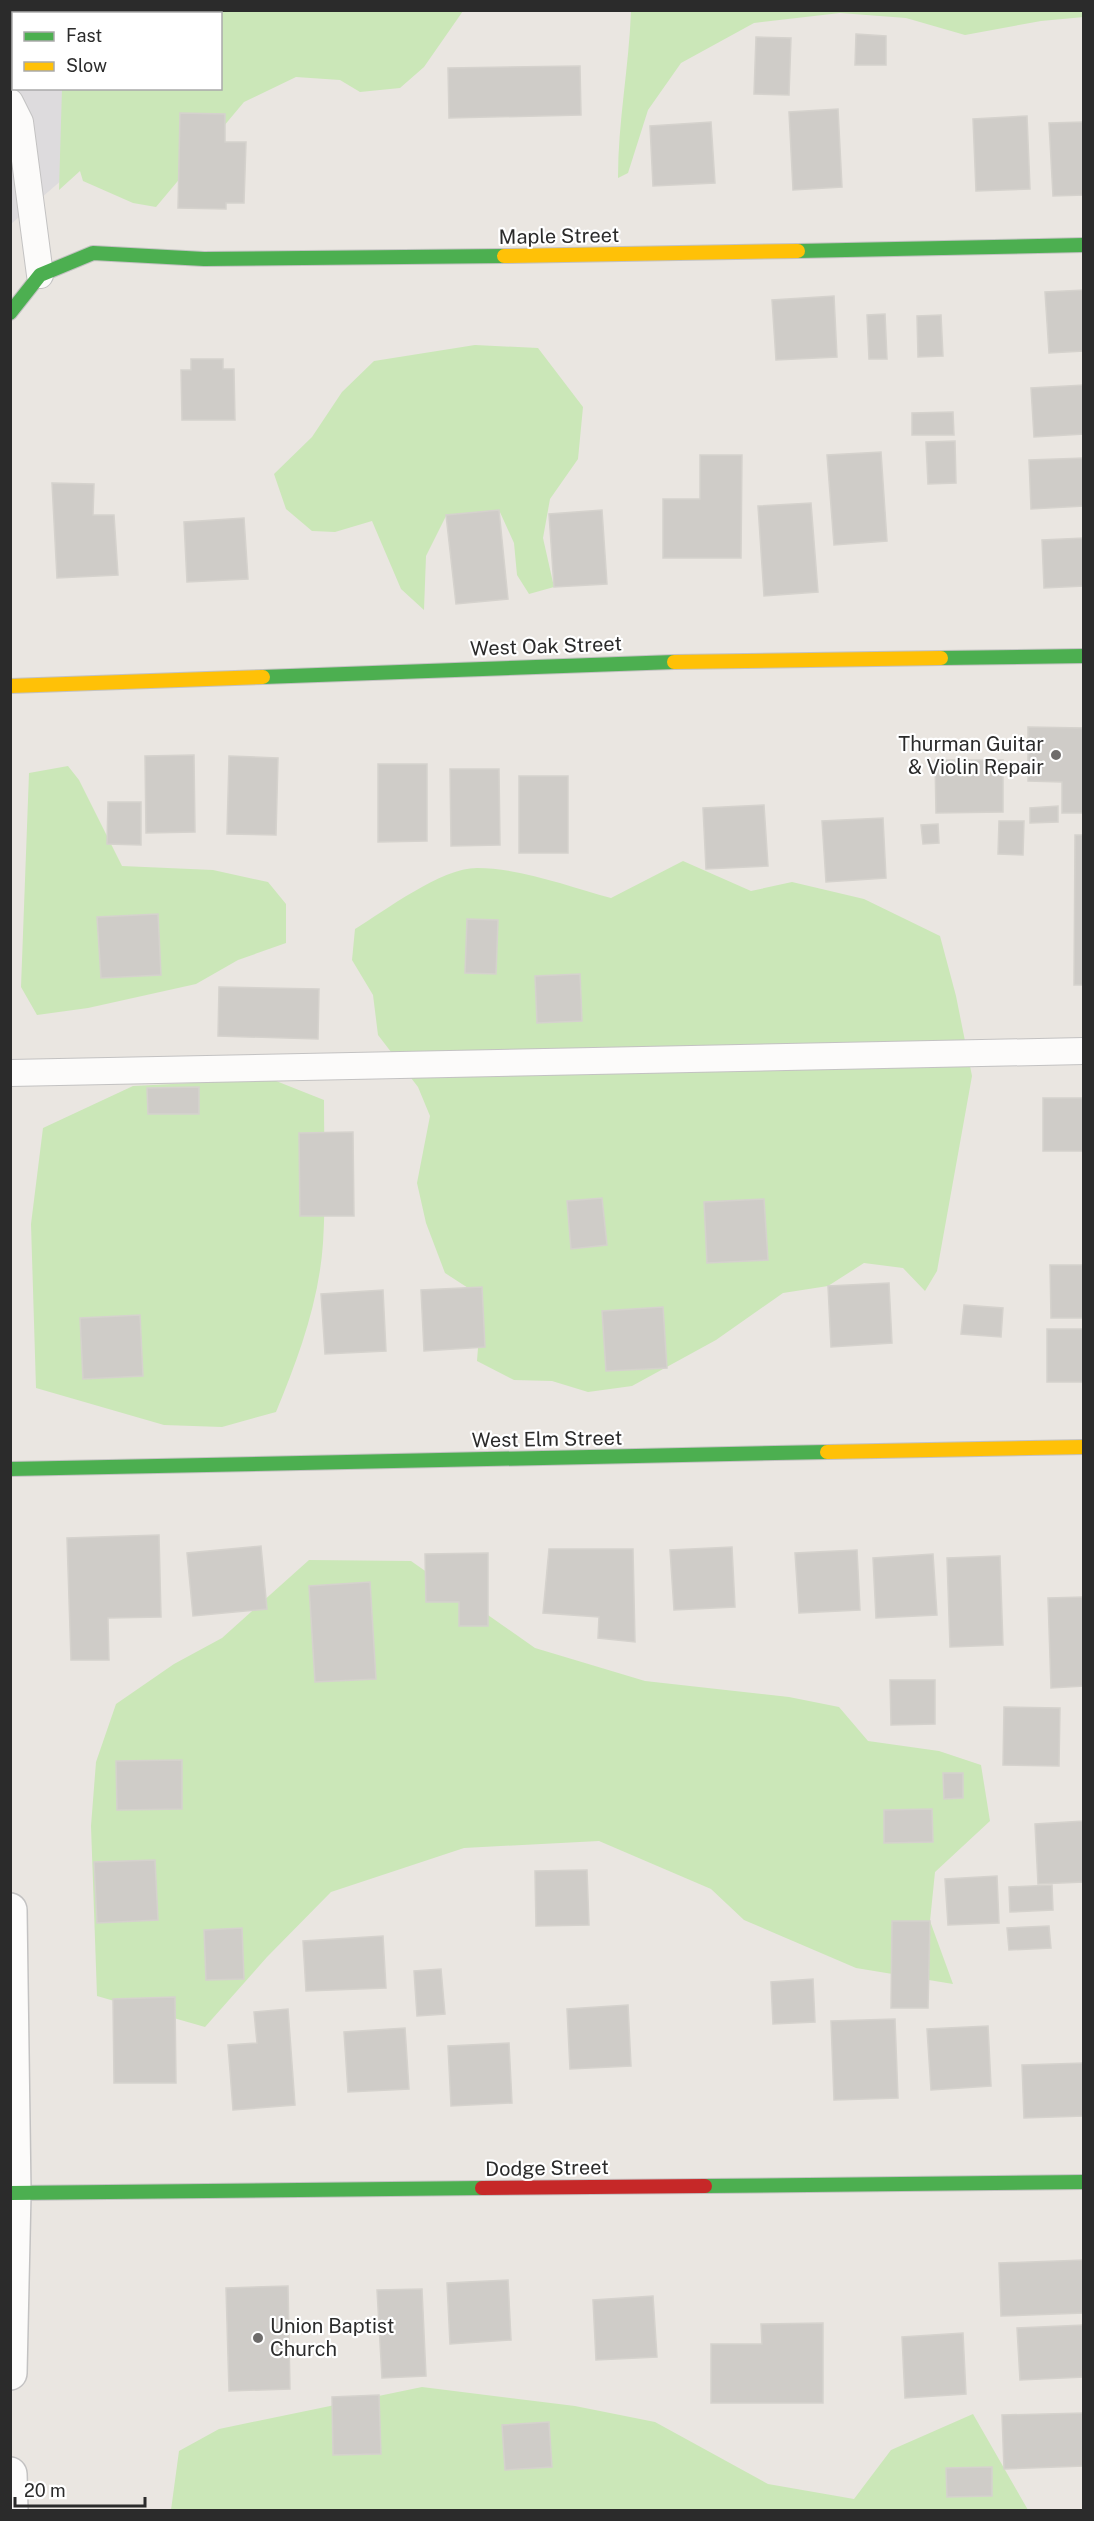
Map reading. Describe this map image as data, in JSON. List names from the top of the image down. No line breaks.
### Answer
{"streets":{"street":["Maple Street","West Oak Street","West Elm Street","Dodge Street"]},"places":["Thurman Guitar & Violin Repair","Union Baptist Church"],"legend":["Fast","Slow"],"scale_bar":"20 m"}
